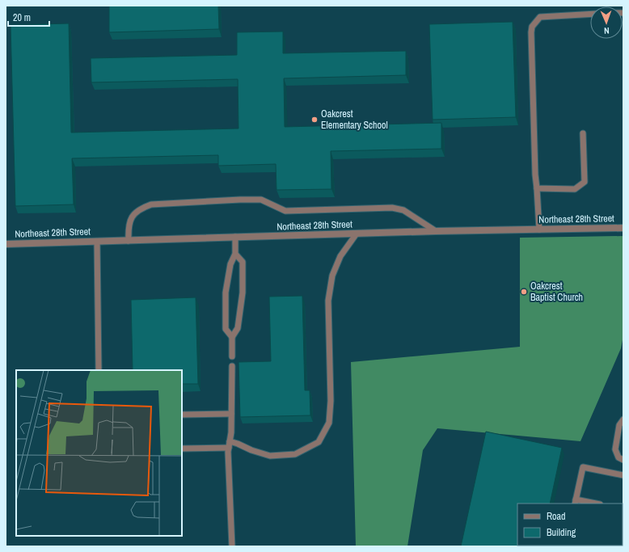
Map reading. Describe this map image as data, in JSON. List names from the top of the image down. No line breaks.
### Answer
{"streets":{"street":["Northeast 28th Street"]},"places":["Oakcrest Elementary School","Oakcrest Baptist Church"],"legend":["Road","Building"],"scale_bar":"20 m","north":"bottom"}
